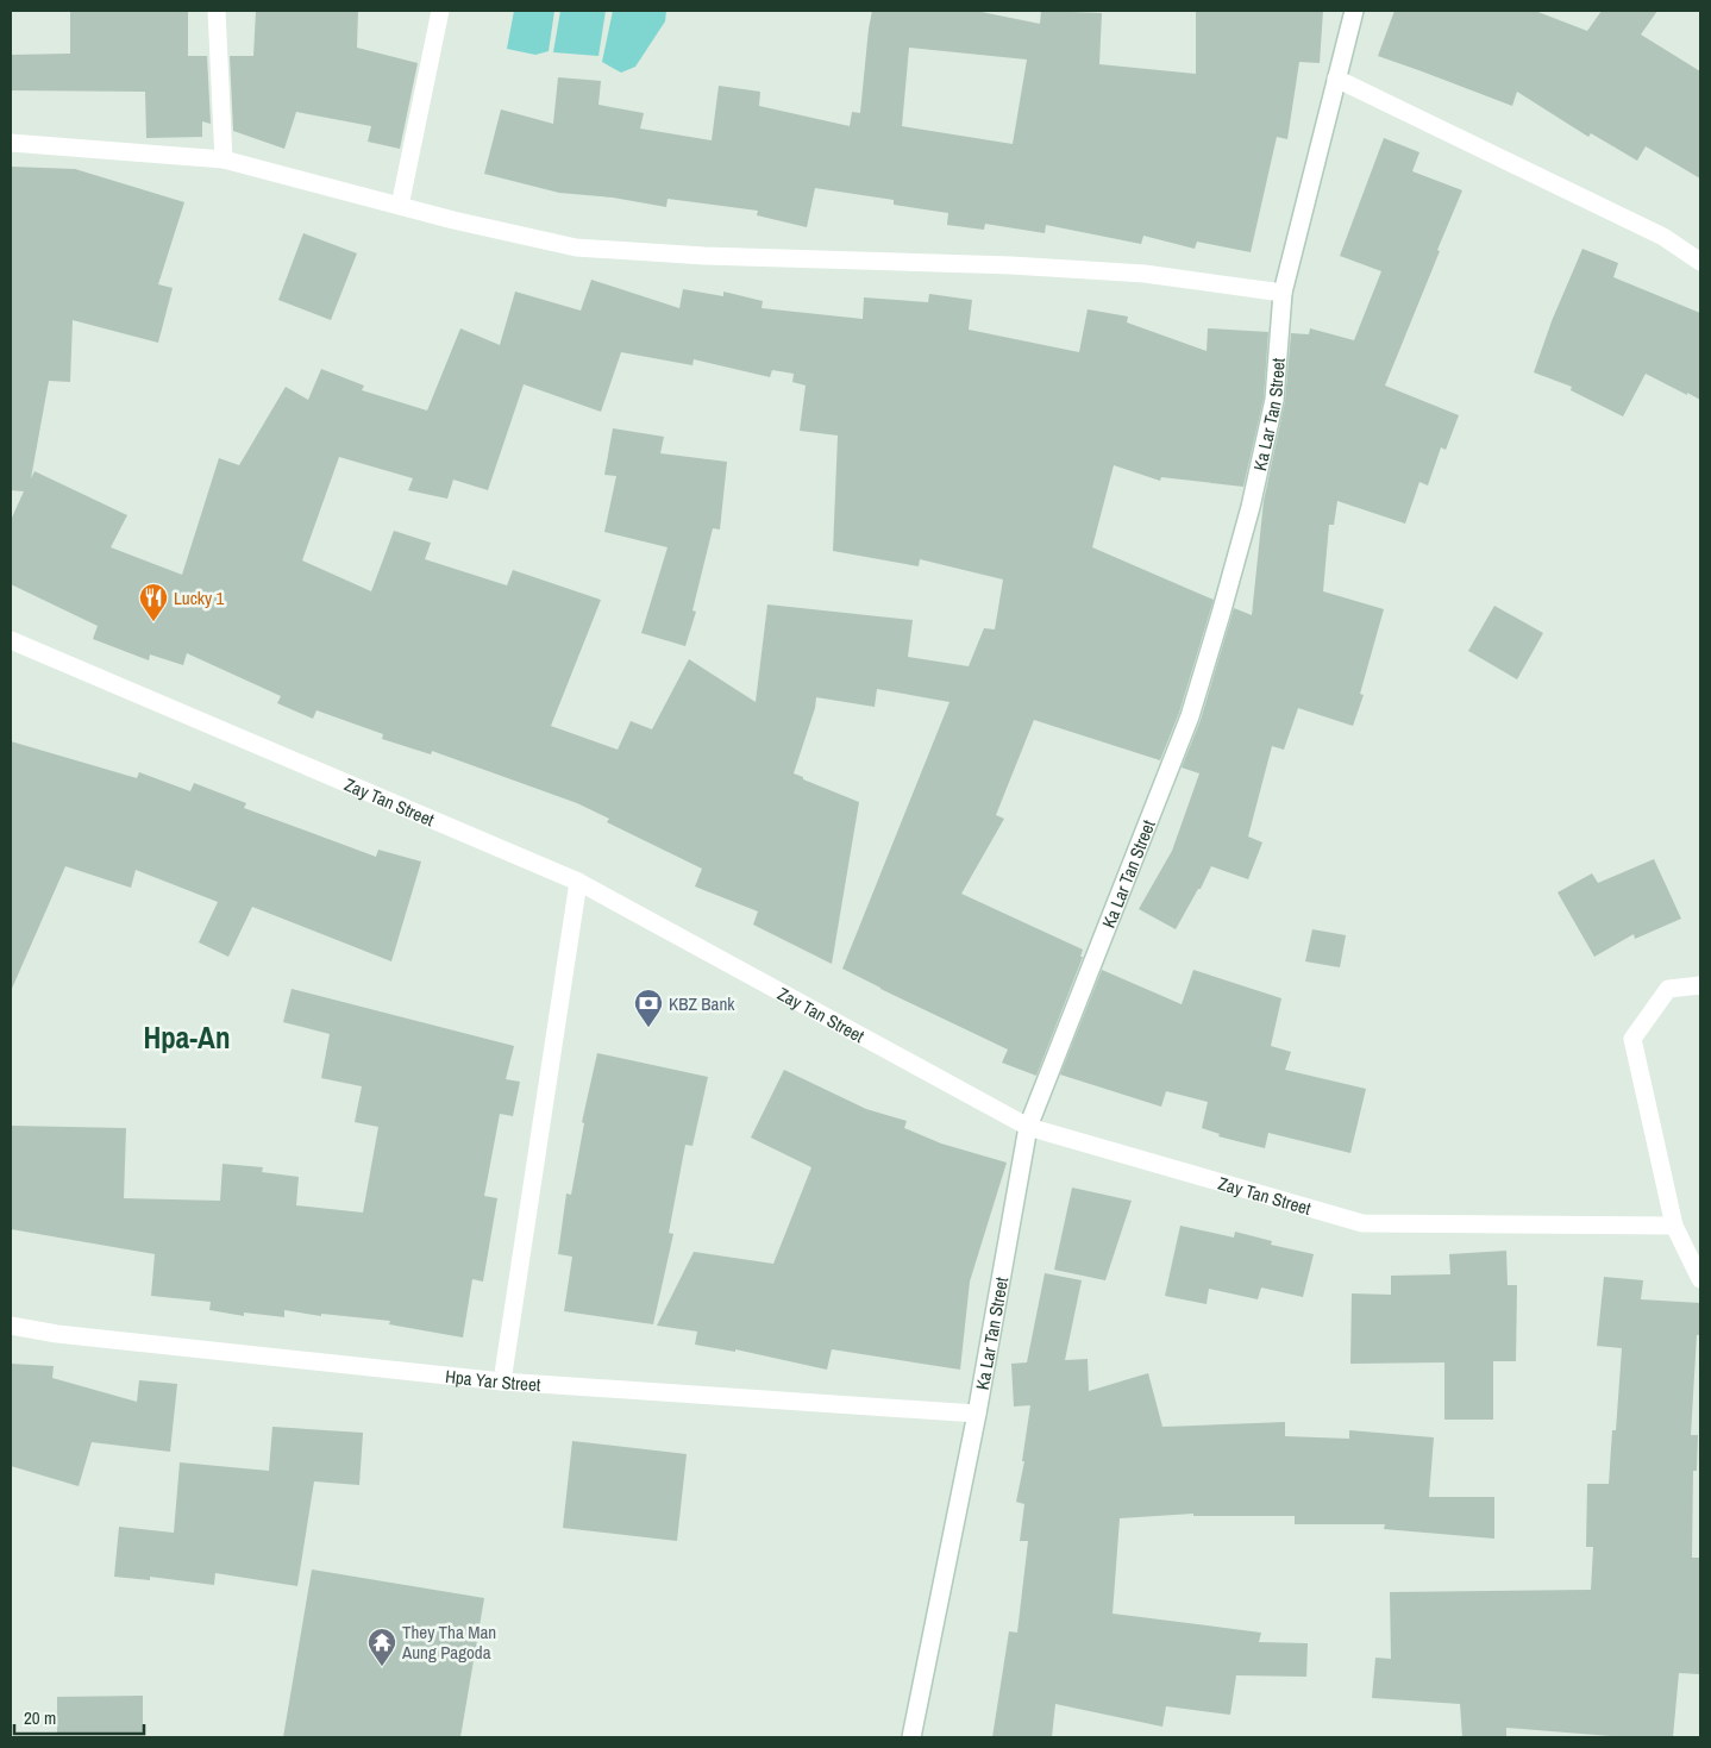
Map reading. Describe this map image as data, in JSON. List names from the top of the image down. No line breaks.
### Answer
{"streets":{"street":["Ka Lar Tan Street","Zay Tan Street","Hpa Yar Street"]},"crossings":[["Ka Lar Tan Street","Zay Tan Street"],["Ka Lar Tan Street","Hpa Yar Street"]],"districts":["Hpa-An"],"places":{"restaurant":["Lucky 1"],"bank":["KBZ Bank"],"temple":["They Tha Man Aung Pagoda"]},"scale_bar":"20 m"}
